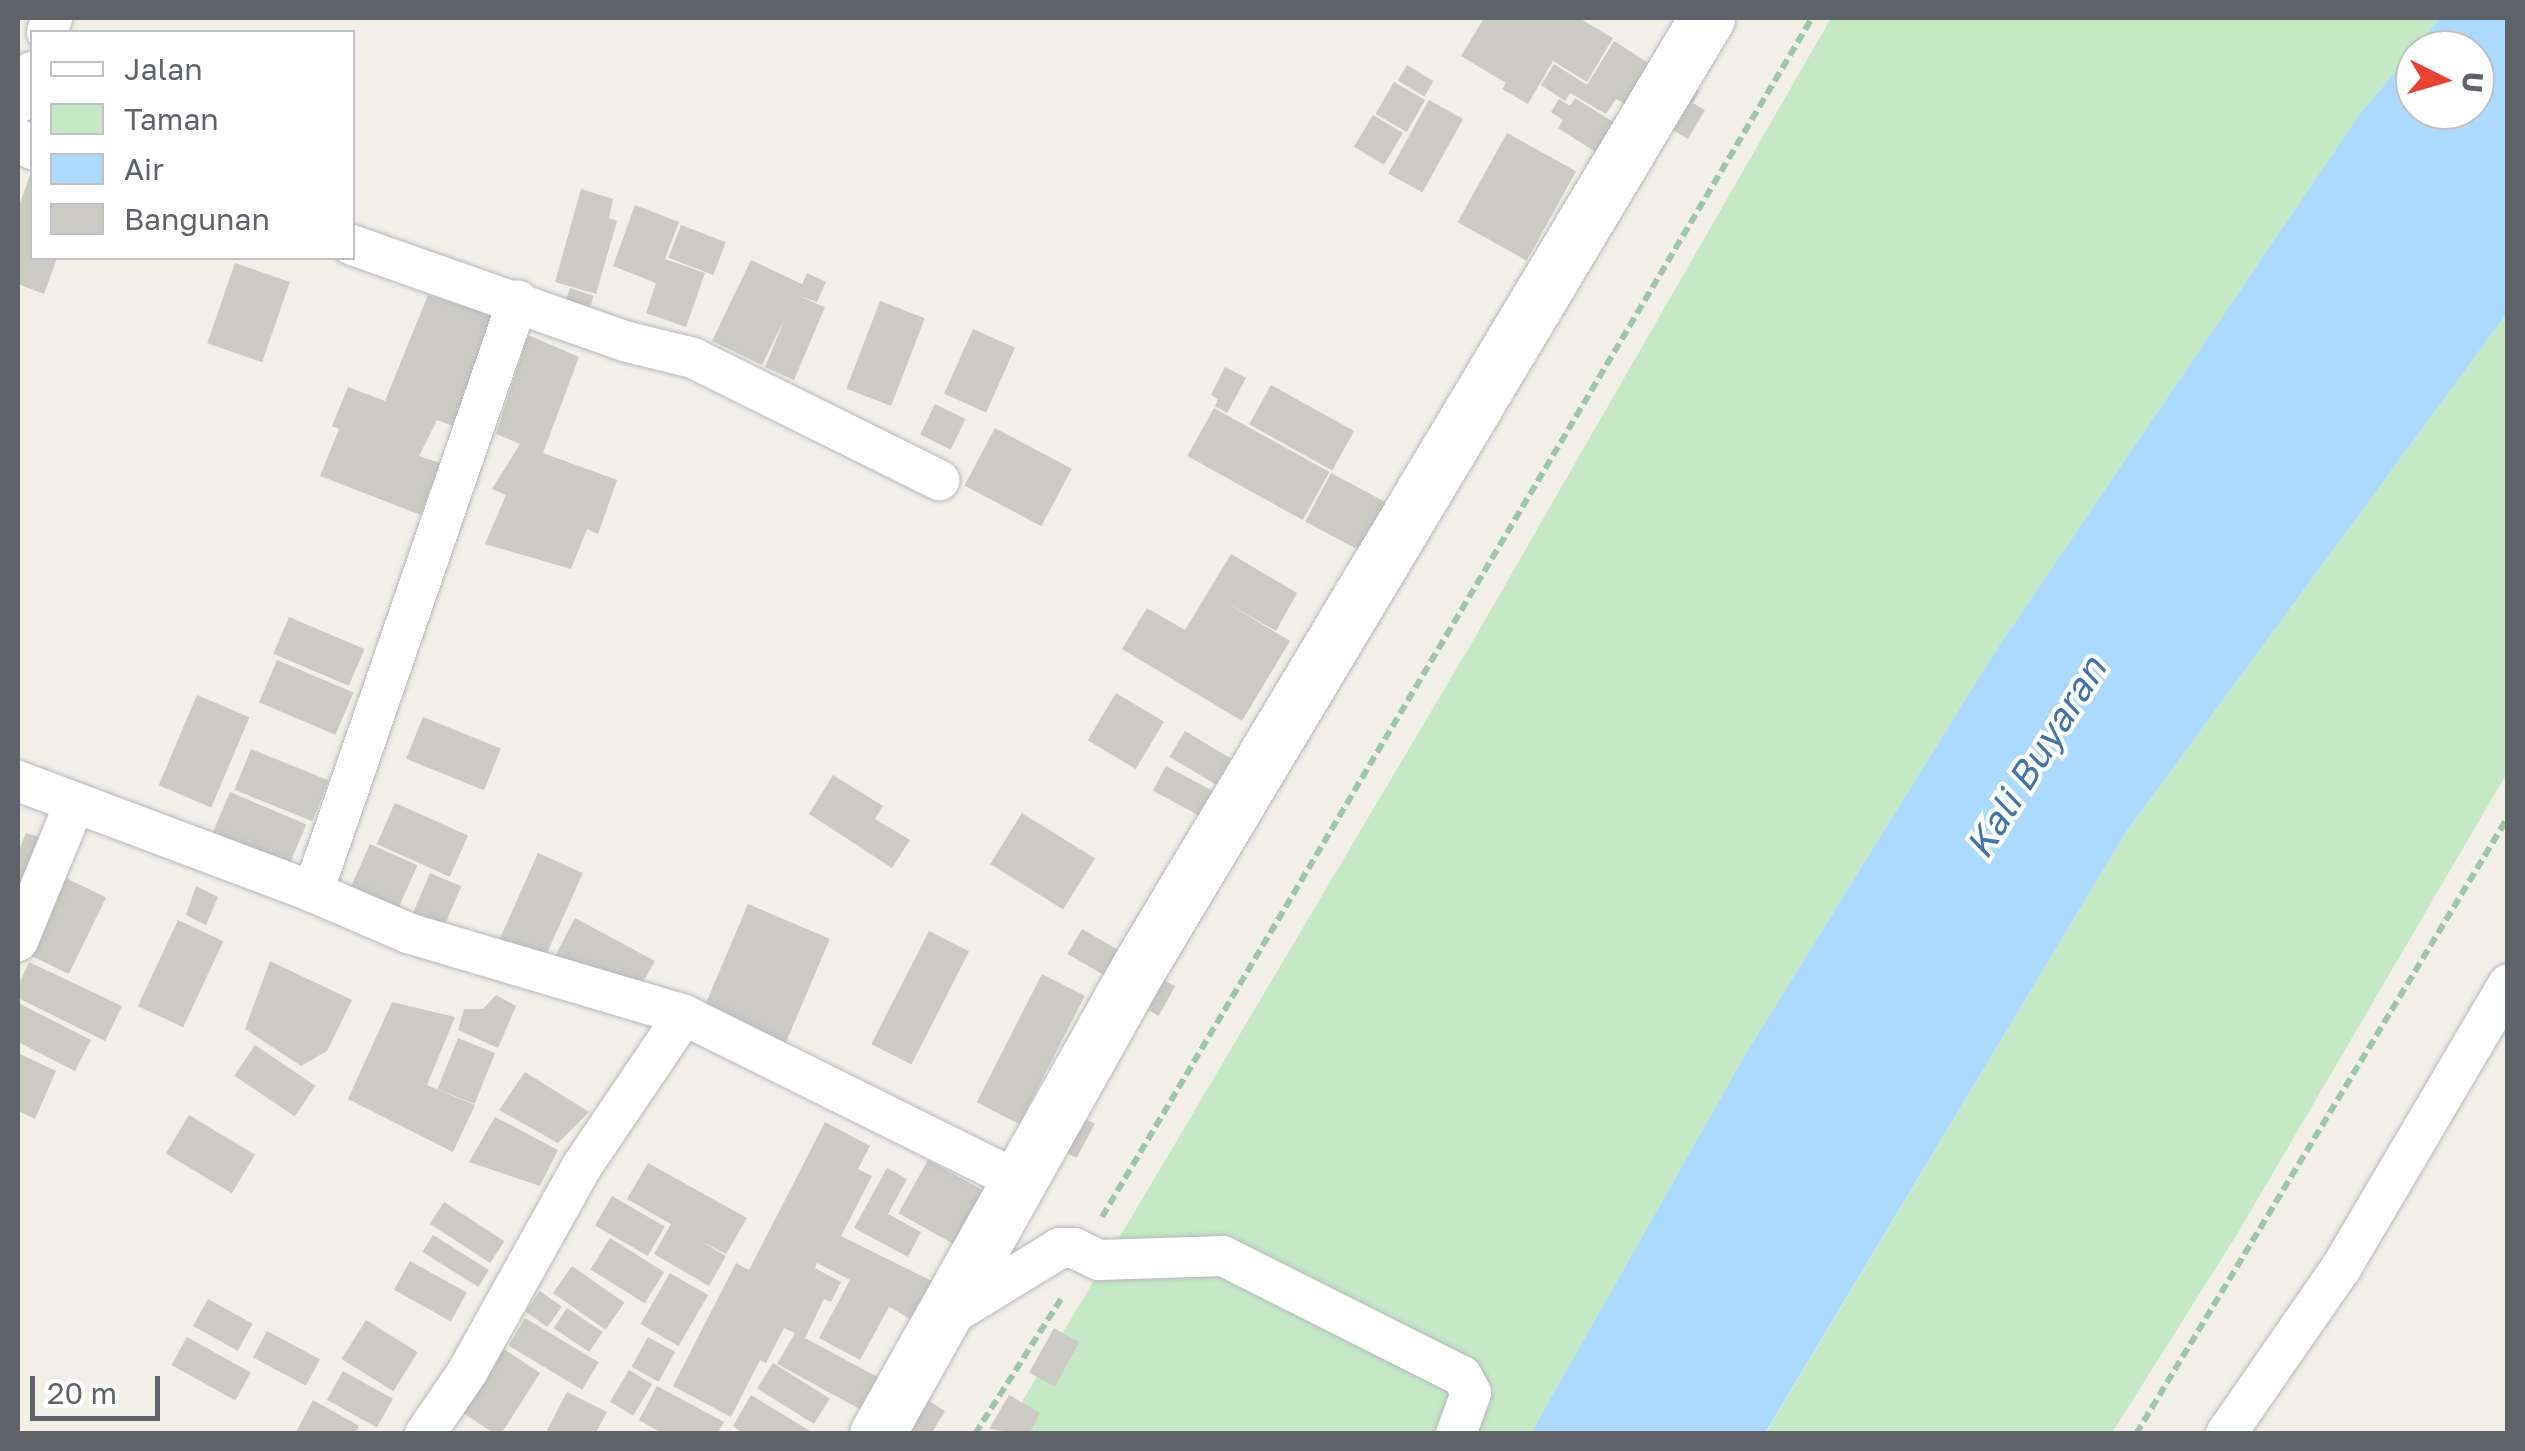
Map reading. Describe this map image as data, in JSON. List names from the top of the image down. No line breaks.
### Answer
{"water":["Kali Buyaran"],"legend":["Jalan","Taman","Air","Bangunan"],"scale_bar":"20 m","north":"right"}
